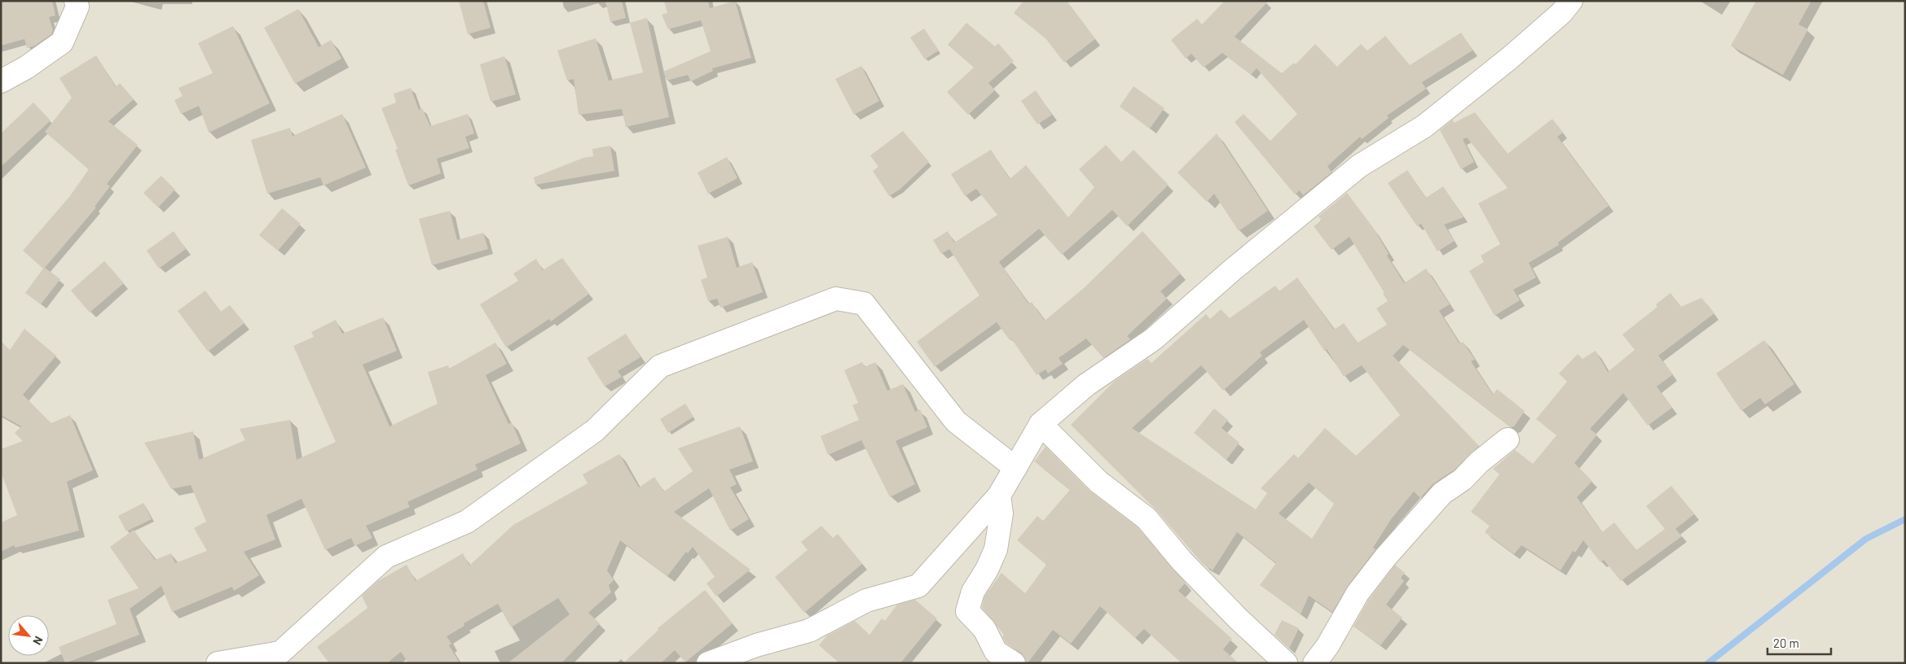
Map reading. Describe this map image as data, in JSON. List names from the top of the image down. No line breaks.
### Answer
{"scale_bar":"20 m","north":"bottom right"}
